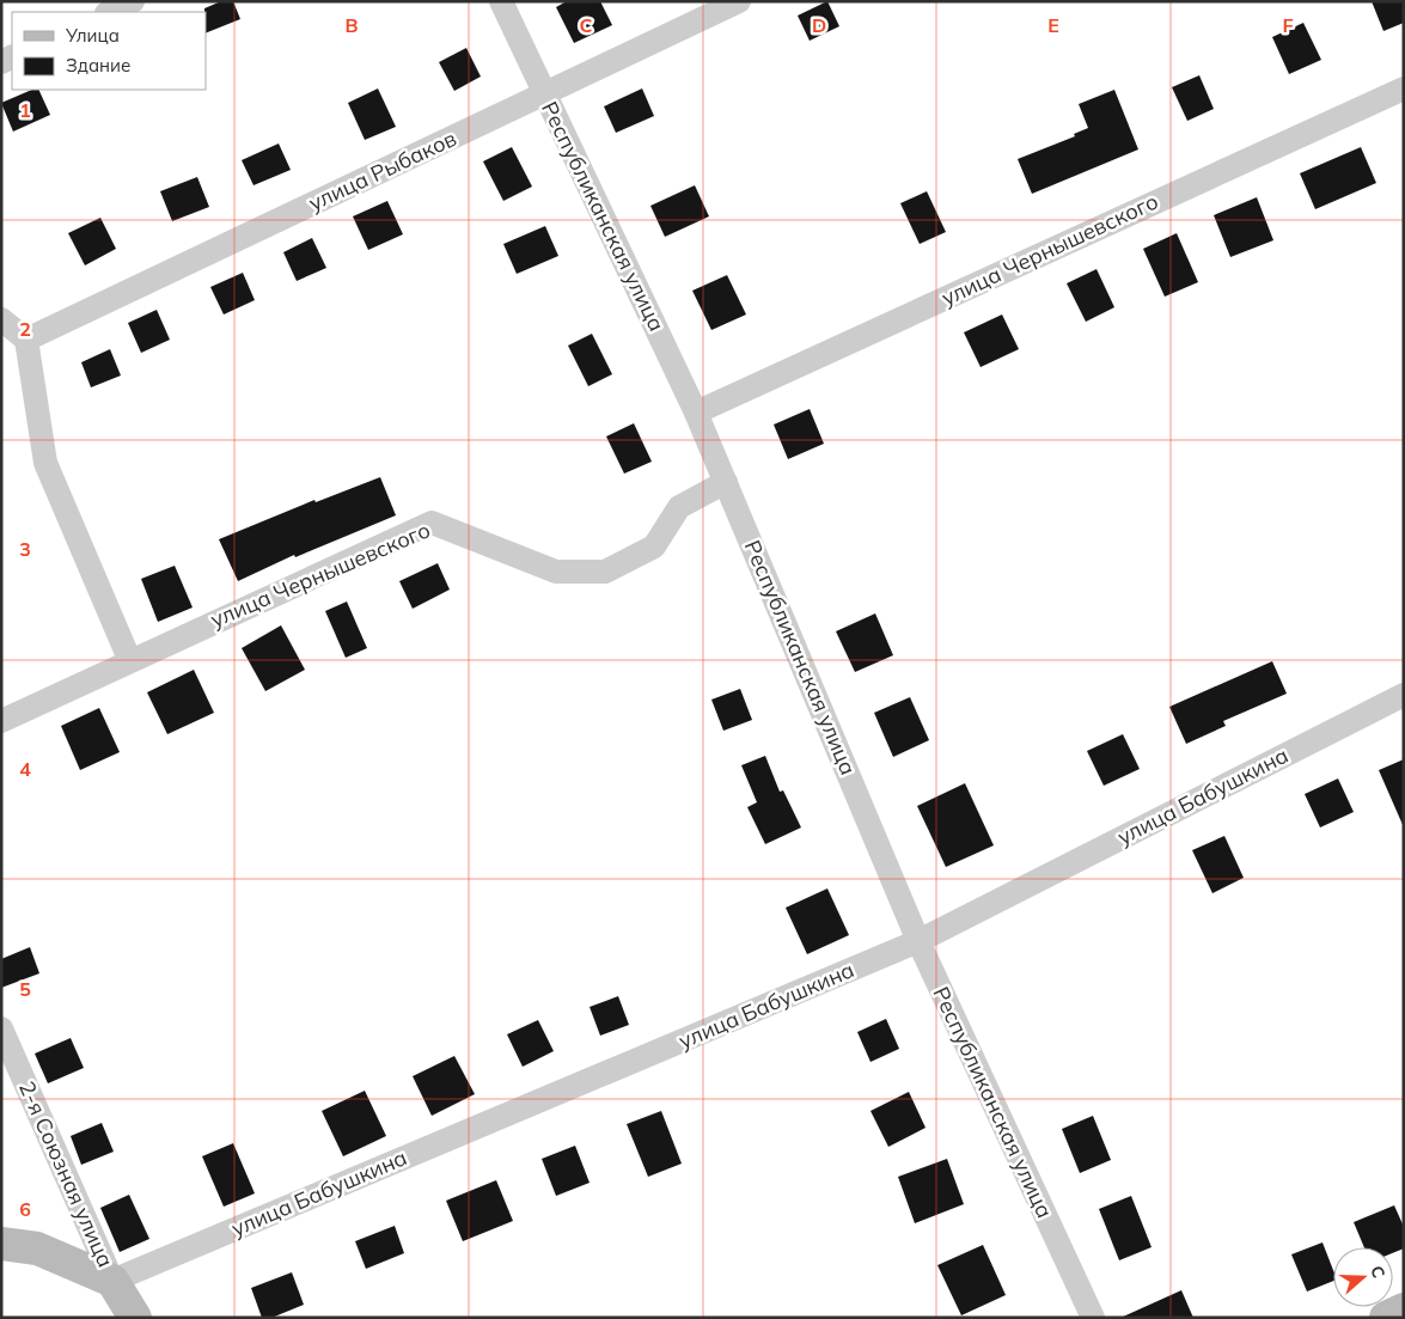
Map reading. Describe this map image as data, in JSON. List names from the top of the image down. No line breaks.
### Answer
{"streets":{"main road":["2-я Союзная улица"],"street":["улица Рыбаков","Республиканская улица","улица Чернышевского","улица Бабушкина"]},"crossings":[["улица Рыбаков","Республиканская улица"],["Республиканская улица","улица Чернышевского"],["Республиканская улица","улица Бабушкина"],["улица Бабушкина","2-я Союзная улица"]],"legend":["Улица","Здание"],"north":"right","grid":{"columns":["B","C","D","E","F"],"rows":["1","2","3","4","5","6"]}}
